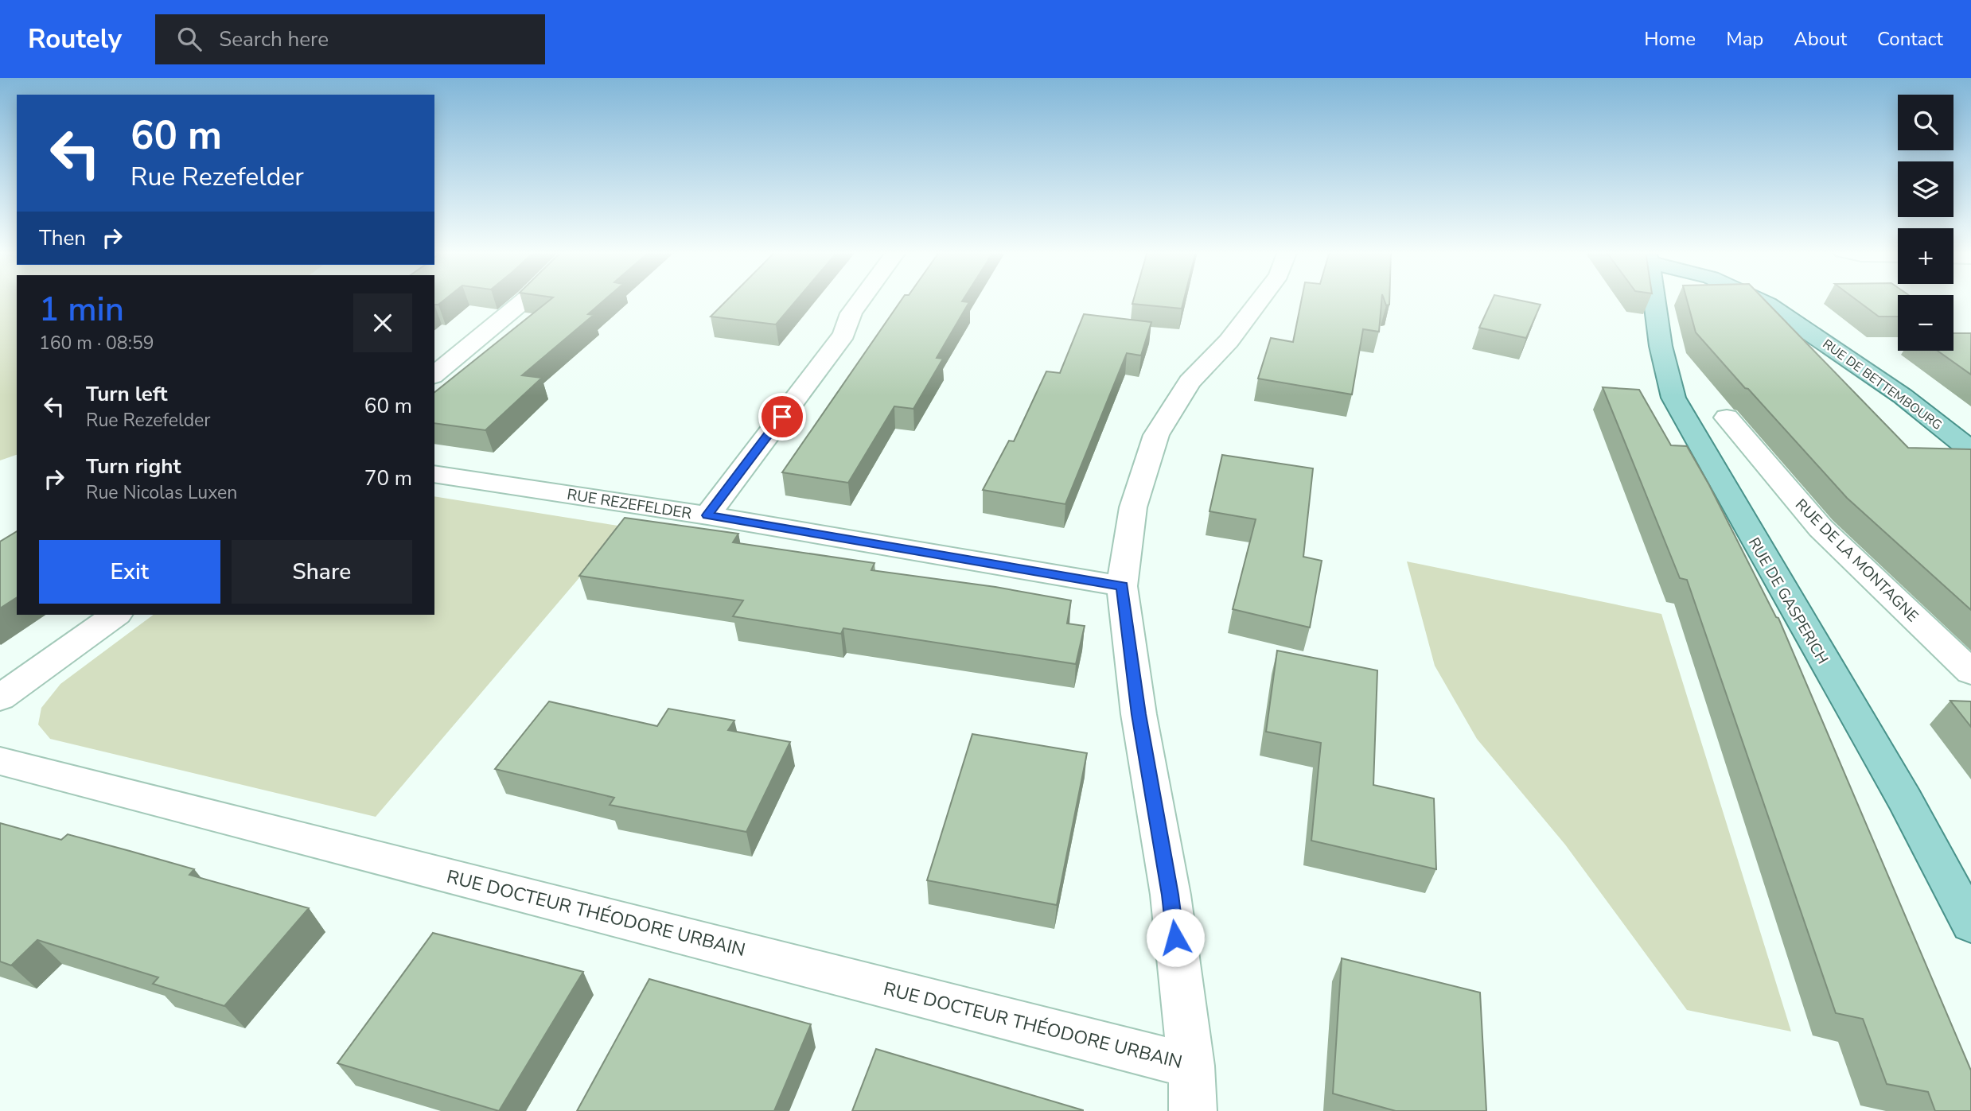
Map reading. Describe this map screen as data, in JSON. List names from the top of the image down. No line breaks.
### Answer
{"streets":{"main road":["RUE DE BETTEMBOURG","RUE DE GASPERICH"],"street":["RUE REZEFELDER","RUE DE LA MONTAGNE","RUE DOCTEUR THÉODORE URBAIN"]},"page":{"header":"Routely","search":"Search here","nav":["Home","Map","About","Contact"],"map_buttons":["+","−"],"turn":["60 m","Rue Rezefelder"],"then":"Then","heading":["1 min","160 m · 08:59"],"list":[{"name":"Turn left","note":"Rue Rezefelder","value":"60 m"},{"name":"Turn right","note":"Rue Nicolas Luxen","value":"70 m"}],"buttons":["Exit","Share"]}}
